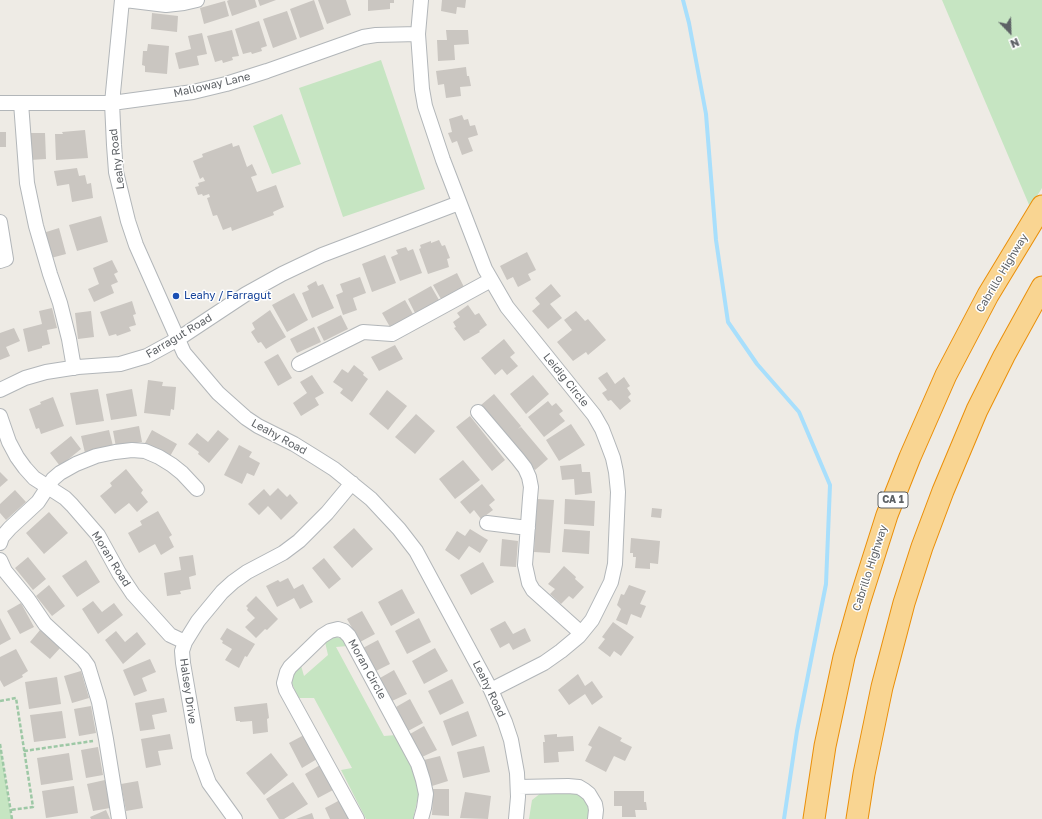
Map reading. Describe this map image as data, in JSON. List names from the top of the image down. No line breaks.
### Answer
{"streets":{"highway":["Cabrillo Highway","CA 1"],"street":["Malloway Lane","Leahy Road","Farragut Road","Leidig Circle","Moran Road","Moran Circle","Halsey Drive"]},"crossings":[["Malloway Lane","Leahy Road"],["Malloway Lane","Leidig Circle"],["Leahy Road","Farragut Road"],["Leahy Road","Leidig Circle"],["Leahy Road","Halsey Drive"],["Farragut Road","Leidig Circle"],["Moran Road","Halsey Drive"]],"places":["Leahy / Farragut"],"north":"bottom right"}
